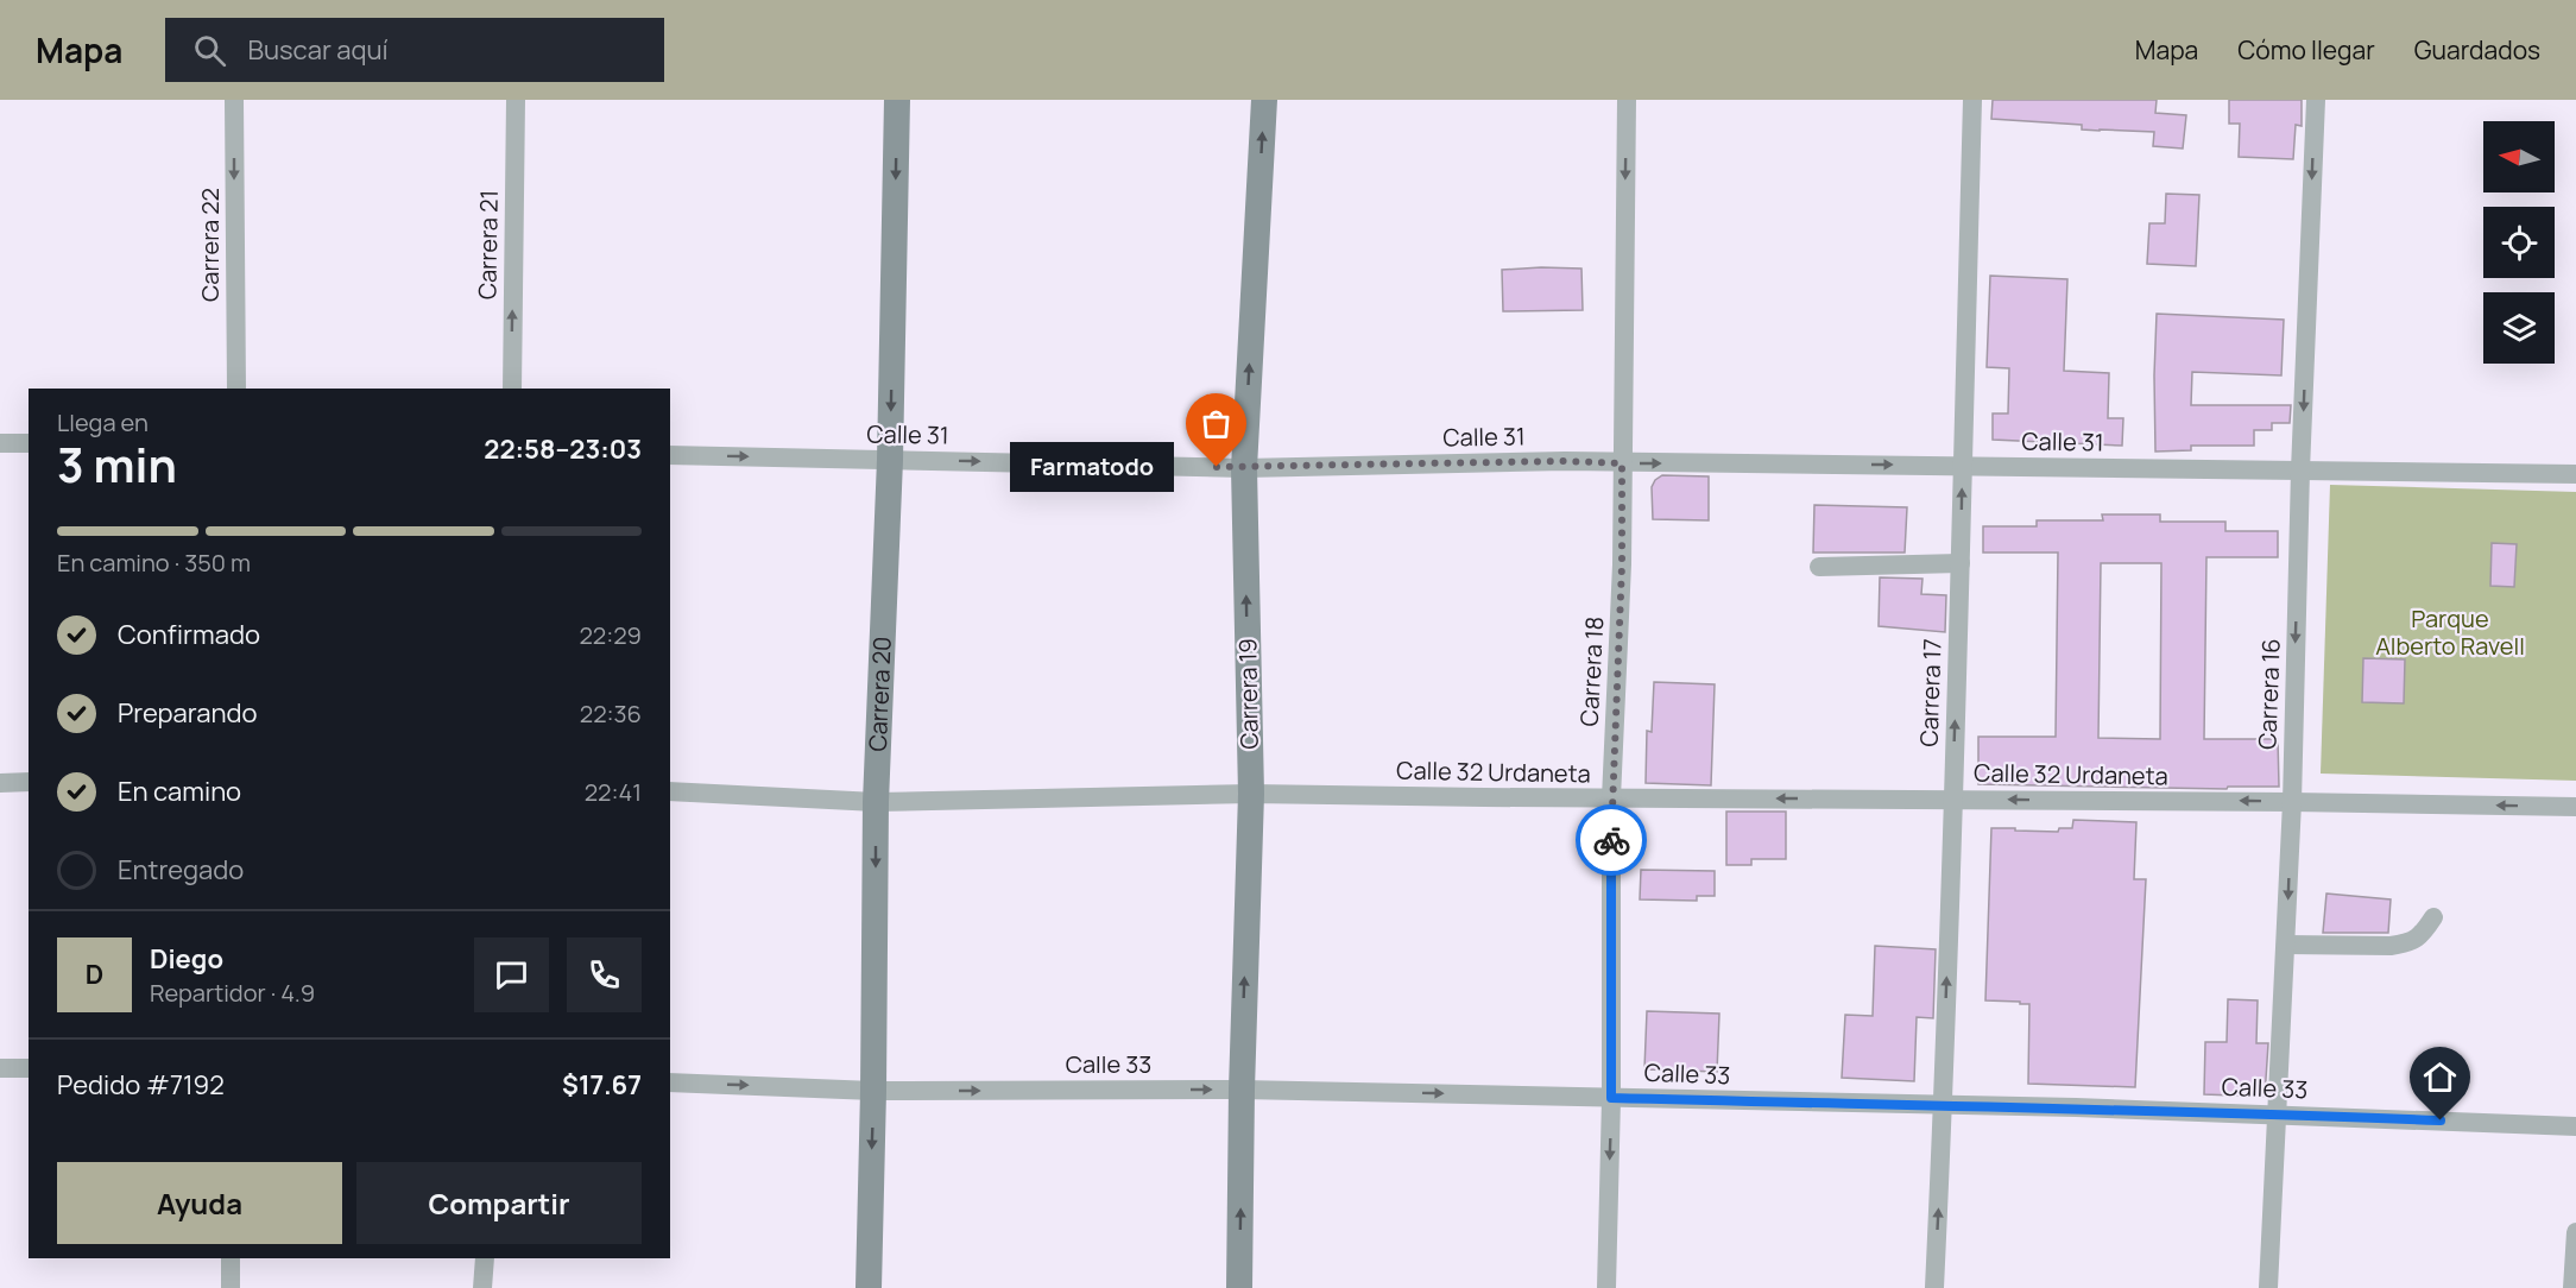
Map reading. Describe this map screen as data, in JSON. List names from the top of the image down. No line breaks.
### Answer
{"streets":{"street":["Carrera 22","Carrera 21","Calle 31","Carrera 18","Carrera 17","Carrera 20","Carrera 19","Carrera 16","Calle 32 Urdaneta","Calle 33"]},"crossings":[["Calle 31","Carrera 18"],["Calle 31","Carrera 17"],["Calle 31","Carrera 20"],["Calle 31","Carrera 19"],["Calle 31","Carrera 16"],["Carrera 18","Calle 32 Urdaneta"],["Carrera 18","Calle 33"],["Carrera 17","Calle 32 Urdaneta"],["Carrera 17","Calle 33"],["Carrera 20","Calle 32 Urdaneta"],["Carrera 20","Calle 33"],["Carrera 19","Calle 32 Urdaneta"],["Carrera 19","Calle 33"],["Carrera 16","Calle 32 Urdaneta"],["Carrera 16","Calle 33"]],"one_way":["Carrera 22","Carrera 21","Calle 31","Carrera 18","Carrera 17","Carrera 20","Carrera 19","Carrera 16","Calle 32 Urdaneta","Calle 33"],"parks":["Parque Alberto Ravell"],"places":["Farmatodo"],"north":"left","page":{"header":"Mapa","search":"Buscar aquí","nav":["Mapa","Cómo llegar","Guardados"],"heading":["3 min","Llega en","22:58–23:03"],"panel":["Diego","Repartidor · 4.9","Pedido #7192","$17.67"],"bubble":"Farmatodo","bar":"En camino · 350 m","list":[["Confirmado","22:29"],["Preparando","22:36"],["En camino","22:41"],"Entregado"],"round":"D","buttons":["Ayuda","Compartir"]}}
